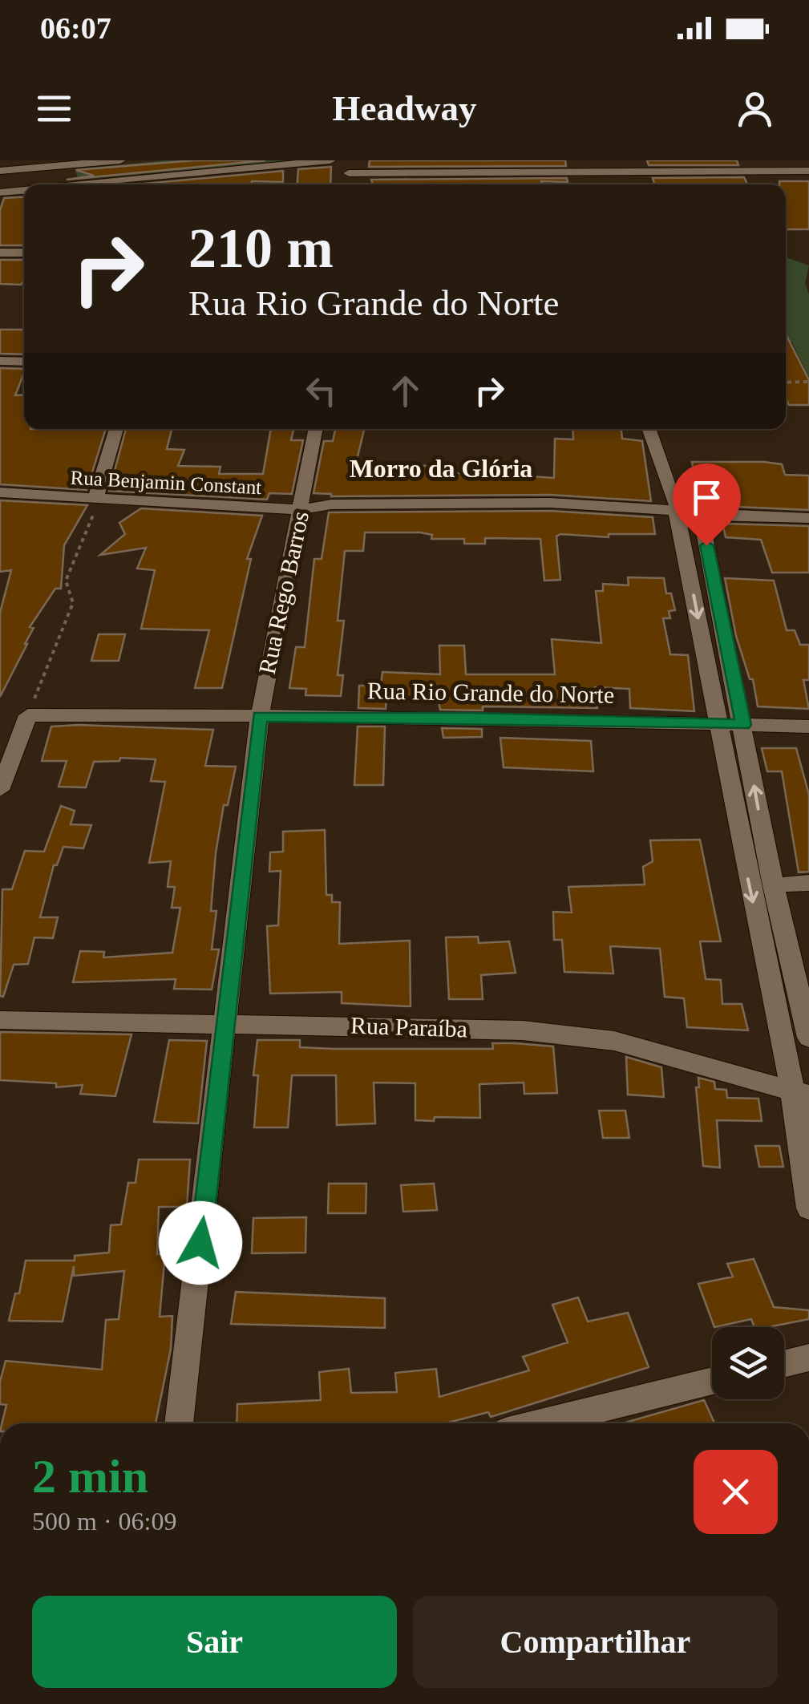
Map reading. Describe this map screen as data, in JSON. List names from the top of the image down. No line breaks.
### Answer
{"streets":{"street":["Rua Benjamin Constant","Rua Rego Barros","Rua Rio Grande do Norte","Rua Paraíba"]},"crossings":[["Rua Benjamin Constant","Rua Rego Barros"],["Rua Rego Barros","Rua Rio Grande do Norte"],["Rua Rego Barros","Rua Paraíba"]],"districts":["Morro da Glória"],"page":{"status":"06:07","header":"Headway","turn":["210 m","Rua Rio Grande do Norte"],"heading":["2 min","500 m · 06:09"],"buttons":["Sair","Compartilhar"]}}
